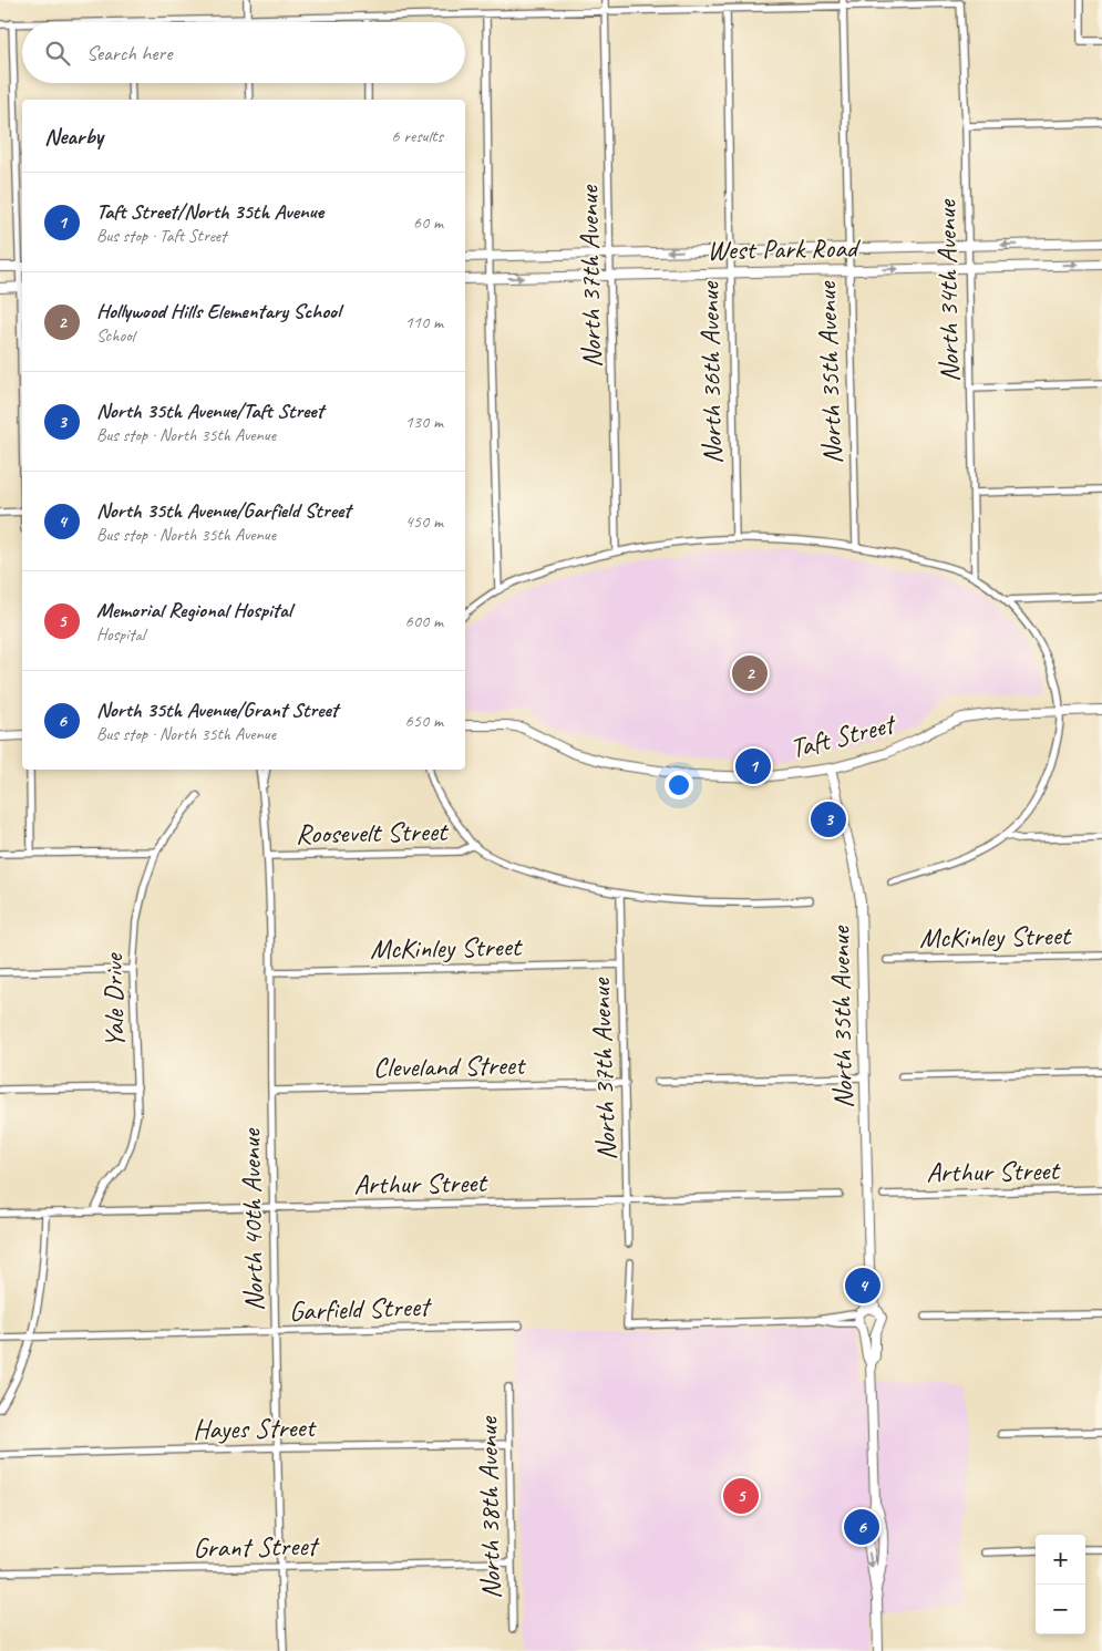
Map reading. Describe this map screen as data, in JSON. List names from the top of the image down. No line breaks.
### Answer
{"streets":{"street":["West Park Road","North 37th Avenue","North 34th Avenue","North 36th Avenue","North 35th Avenue","Taft Street","Roosevelt Street","McKinley Street","Yale Drive","Cleveland Street","Arthur Street","North 40th Avenue","Garfield Street","Hayes Street","North 38th Avenue","Grant Street"]},"crossings":[["West Park Road","North 37th Avenue"],["West Park Road","North 34th Avenue"],["West Park Road","North 36th Avenue"],["West Park Road","North 35th Avenue"],["North 37th Avenue","McKinley Street"],["North 37th Avenue","Cleveland Street"],["North 37th Avenue","Arthur Street"],["North 34th Avenue","North 35th Avenue"],["North 35th Avenue","Taft Street"],["Roosevelt Street","North 40th Avenue"],["McKinley Street","North 40th Avenue"],["Yale Drive","Arthur Street"],["Cleveland Street","North 40th Avenue"],["Arthur Street","North 40th Avenue"],["North 40th Avenue","Garfield Street"],["North 40th Avenue","Hayes Street"],["North 40th Avenue","Grant Street"],["Hayes Street","North 38th Avenue"],["North 38th Avenue","Grant Street"]],"page":{"search":"Search here","heading":["Nearby","6 results"],"list":[{"mark":"1","name":"Taft Street/North 35th Avenue","note":"Bus stop · Taft Street","value":"60 m"},{"mark":"2","name":"Hollywood Hills Elementary School","note":"School","value":"110 m"},{"mark":"3","name":"North 35th Avenue/Taft Street","note":"Bus stop · North 35th Avenue","value":"130 m"},{"mark":"4","name":"North 35th Avenue/Garfield Street","note":"Bus stop · North 35th Avenue","value":"450 m"},{"mark":"5","name":"Memorial Regional Hospital","note":"Hospital","value":"600 m"},{"mark":"6","name":"North 35th Avenue/Grant Street","note":"Bus stop · North 35th Avenue","value":"650 m"}],"pins":["2","1","3","4","5","6"],"map_buttons":["+","−"]}}
